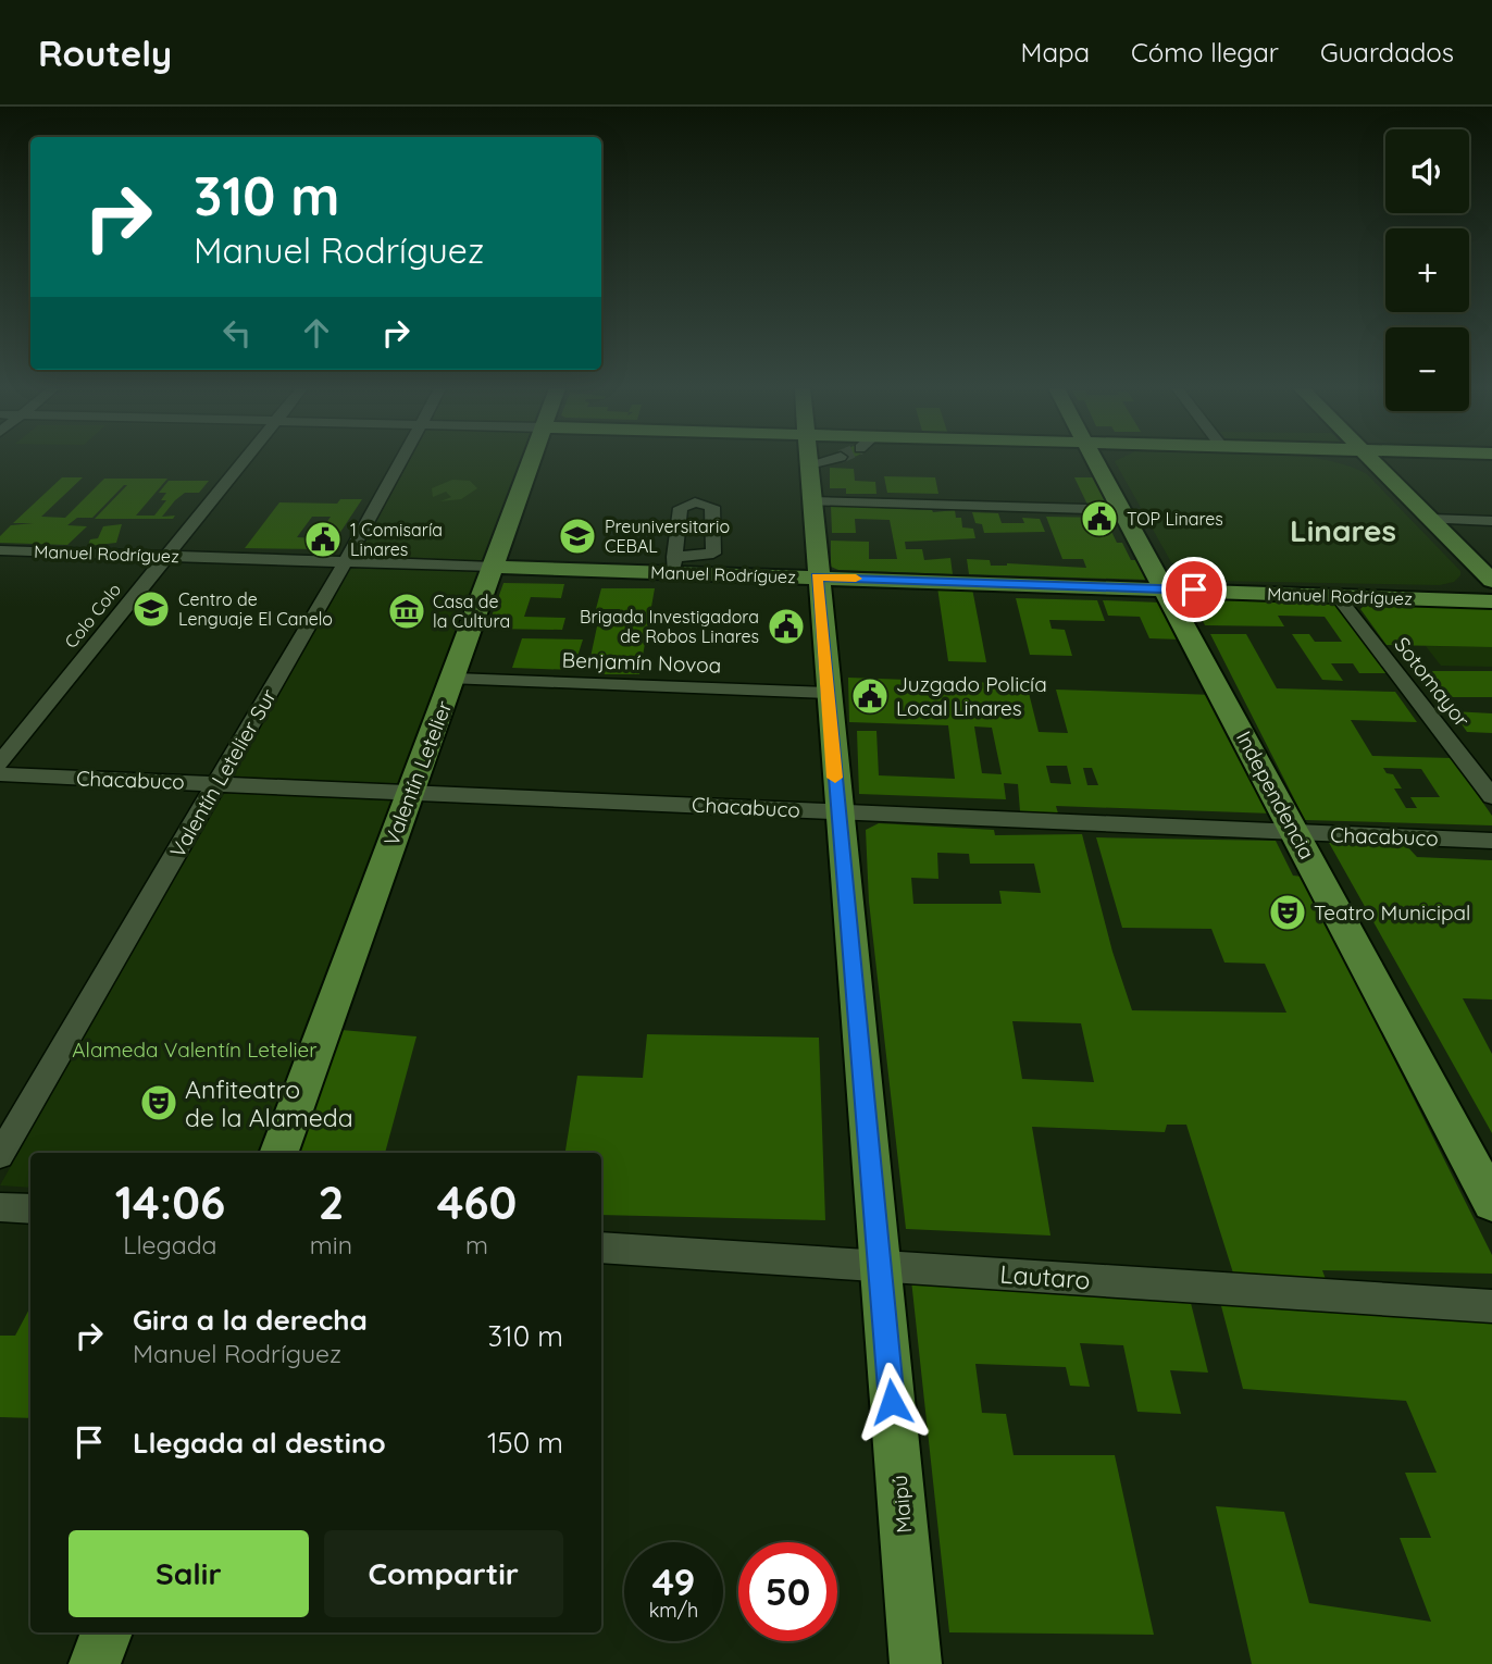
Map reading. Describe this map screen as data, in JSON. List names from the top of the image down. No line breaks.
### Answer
{"streets":{"main road":["Manuel Rodríguez","Valentín Letelier","Independencia","Maipú"],"street":["Colo Colo","Benjamín Novoa","Sotomayor","Valentín Letelier Sur","Chacabuco","Lautaro"]},"crossings":[["Manuel Rodríguez","Colo Colo"],["Manuel Rodríguez","Sotomayor"],["Manuel Rodríguez","Valentín Letelier Sur"],["Manuel Rodríguez","Valentín Letelier"],["Manuel Rodríguez","Independencia"],["Manuel Rodríguez","Maipú"],["Benjamín Novoa","Valentín Letelier"],["Benjamín Novoa","Maipú"],["Valentín Letelier Sur","Chacabuco"],["Valentín Letelier","Chacabuco"],["Chacabuco","Independencia"],["Chacabuco","Maipú"],["Lautaro","Maipú"]],"districts":["Linares"],"parks":["Alameda Valentín Letelier"],"places":{"public building":["TOP Linares","1 Comisaría Linares","Brigada Investigadora de Robos Linares","Juzgado Policía Local Linares"],"school or university":["Preuniversitario CEBAL","Centro de Lenguaje El Canelo"],"museum":["Casa de la Cultura"],"theatre":["Teatro Municipal","Anfiteatro de la Alameda"]},"page":{"header":"Routely","nav":["Mapa","Cómo llegar","Guardados"],"map_buttons":["+","−"],"turn":["310 m","Manuel Rodríguez"],"eta":["14:06","Llegada","2","min","460","m"],"list":[{"name":"Gira a la derecha","note":"Manuel Rodríguez","value":"310 m"},{"name":"Llegada al destino","value":"150 m"}],"buttons":["Salir","Compartir"],"speed":"49 km/h","limit":"50"}}
